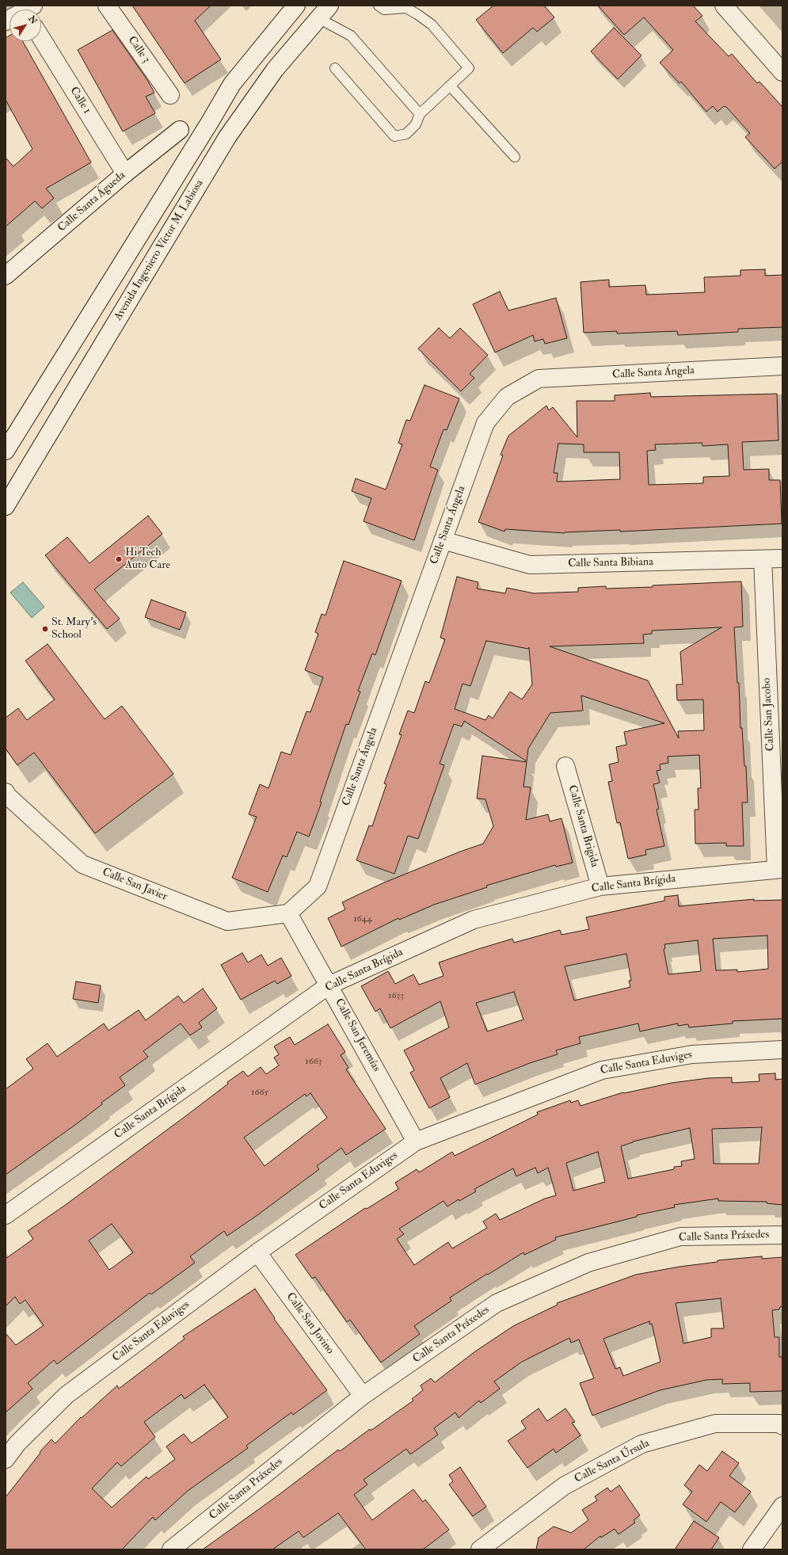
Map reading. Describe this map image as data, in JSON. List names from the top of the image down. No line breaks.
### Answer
{"streets":{"street":["Calle 3","Calle 1","Calle Santa Águeda","Avenida Ingeniero Víctor M. Labiosa","Calle Santa Ángela","Calle Santa Bibiana","Calle San Jacobo","Calle Santa Brigida","Calle Santa Brígida","Calle San Javier","Calle San Jeremías","Calle Santa Eduviges","Calle Santa Práxedes","Calle San Jovino","Calle Santa Úrsula"]},"crossings":[["Calle 1","Calle Santa Águeda"],["Calle Santa Ángela","Calle Santa Bibiana"],["Calle Santa Ángela","Calle San Javier"],["Calle Santa Ángela","Calle San Jeremías"],["Calle Santa Bibiana","Calle San Jacobo"],["Calle San Jacobo","Calle Santa Brígida"],["Calle Santa Brigida","Calle Santa Brígida"],["Calle Santa Brígida","Calle San Jeremías"],["Calle San Javier","Calle San Jeremías"],["Calle San Jeremías","Calle Santa Eduviges"],["Calle Santa Eduviges","Calle San Jovino"],["Calle Santa Práxedes","Calle San Jovino"]],"places":["Hi Tech Auto Care","St. Mary's School"],"house_numbers":["1644","1633","1663","1665"],"north":"top right"}
